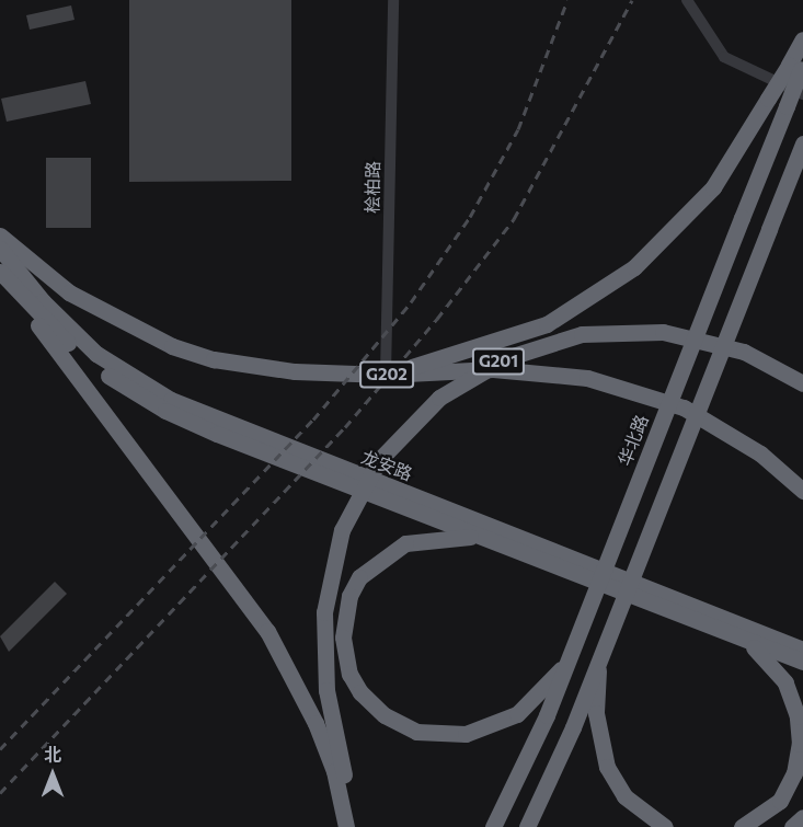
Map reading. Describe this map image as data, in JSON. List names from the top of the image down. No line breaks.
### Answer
{"streets":{"highway":["G201","G202","华北路","龙安路"],"street":["桧柏路"]},"crossings":[["桧柏路","G202"]],"north":"top"}
